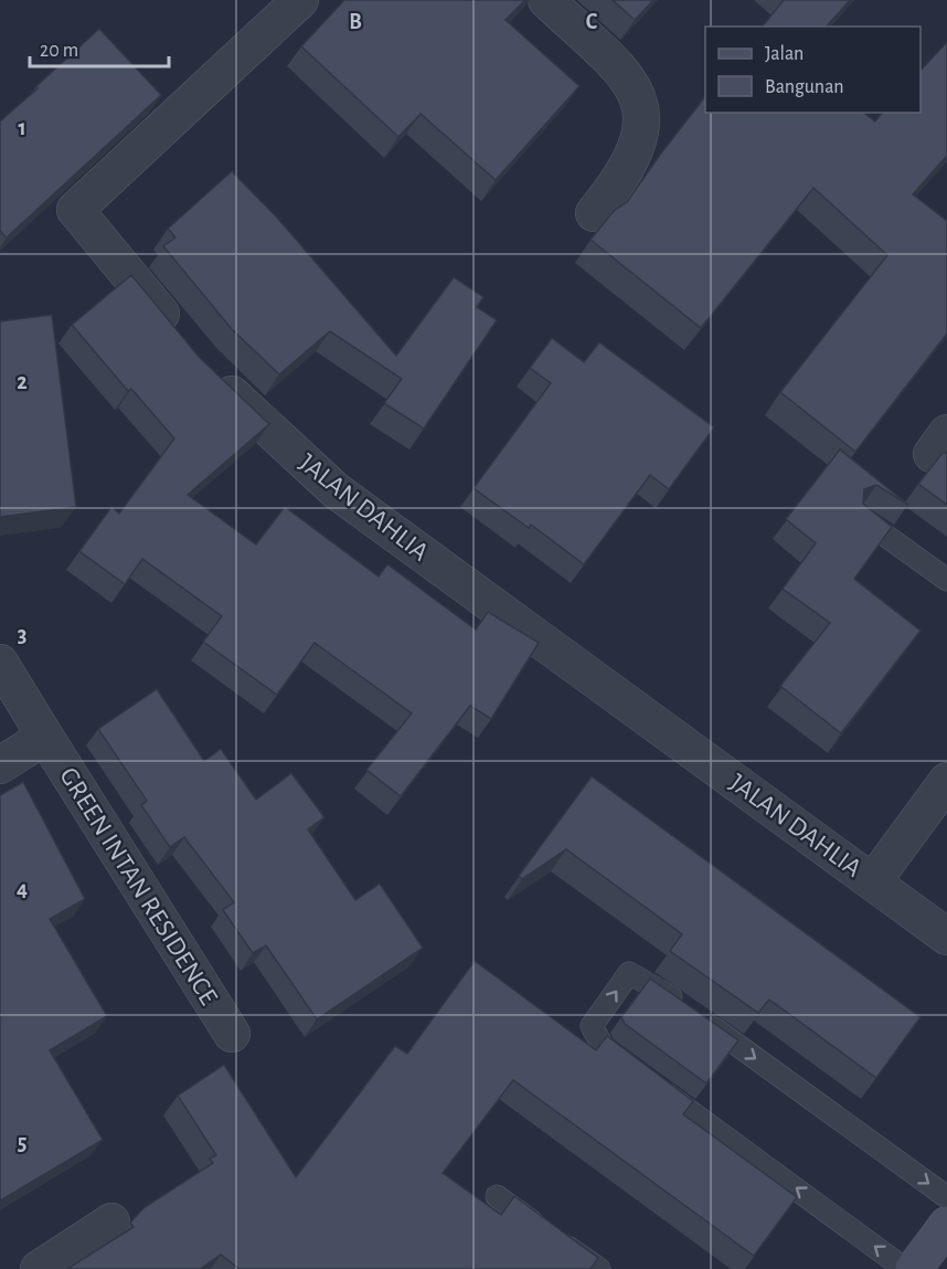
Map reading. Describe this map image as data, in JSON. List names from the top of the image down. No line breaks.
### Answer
{"streets":{"street":["JALAN DAHLIA","GREEN INTAN RESIDENCE"]},"legend":["Jalan","Bangunan"],"scale_bar":"20 m","grid":{"columns":["B","C"],"rows":["1","2","3","4","5"]}}
